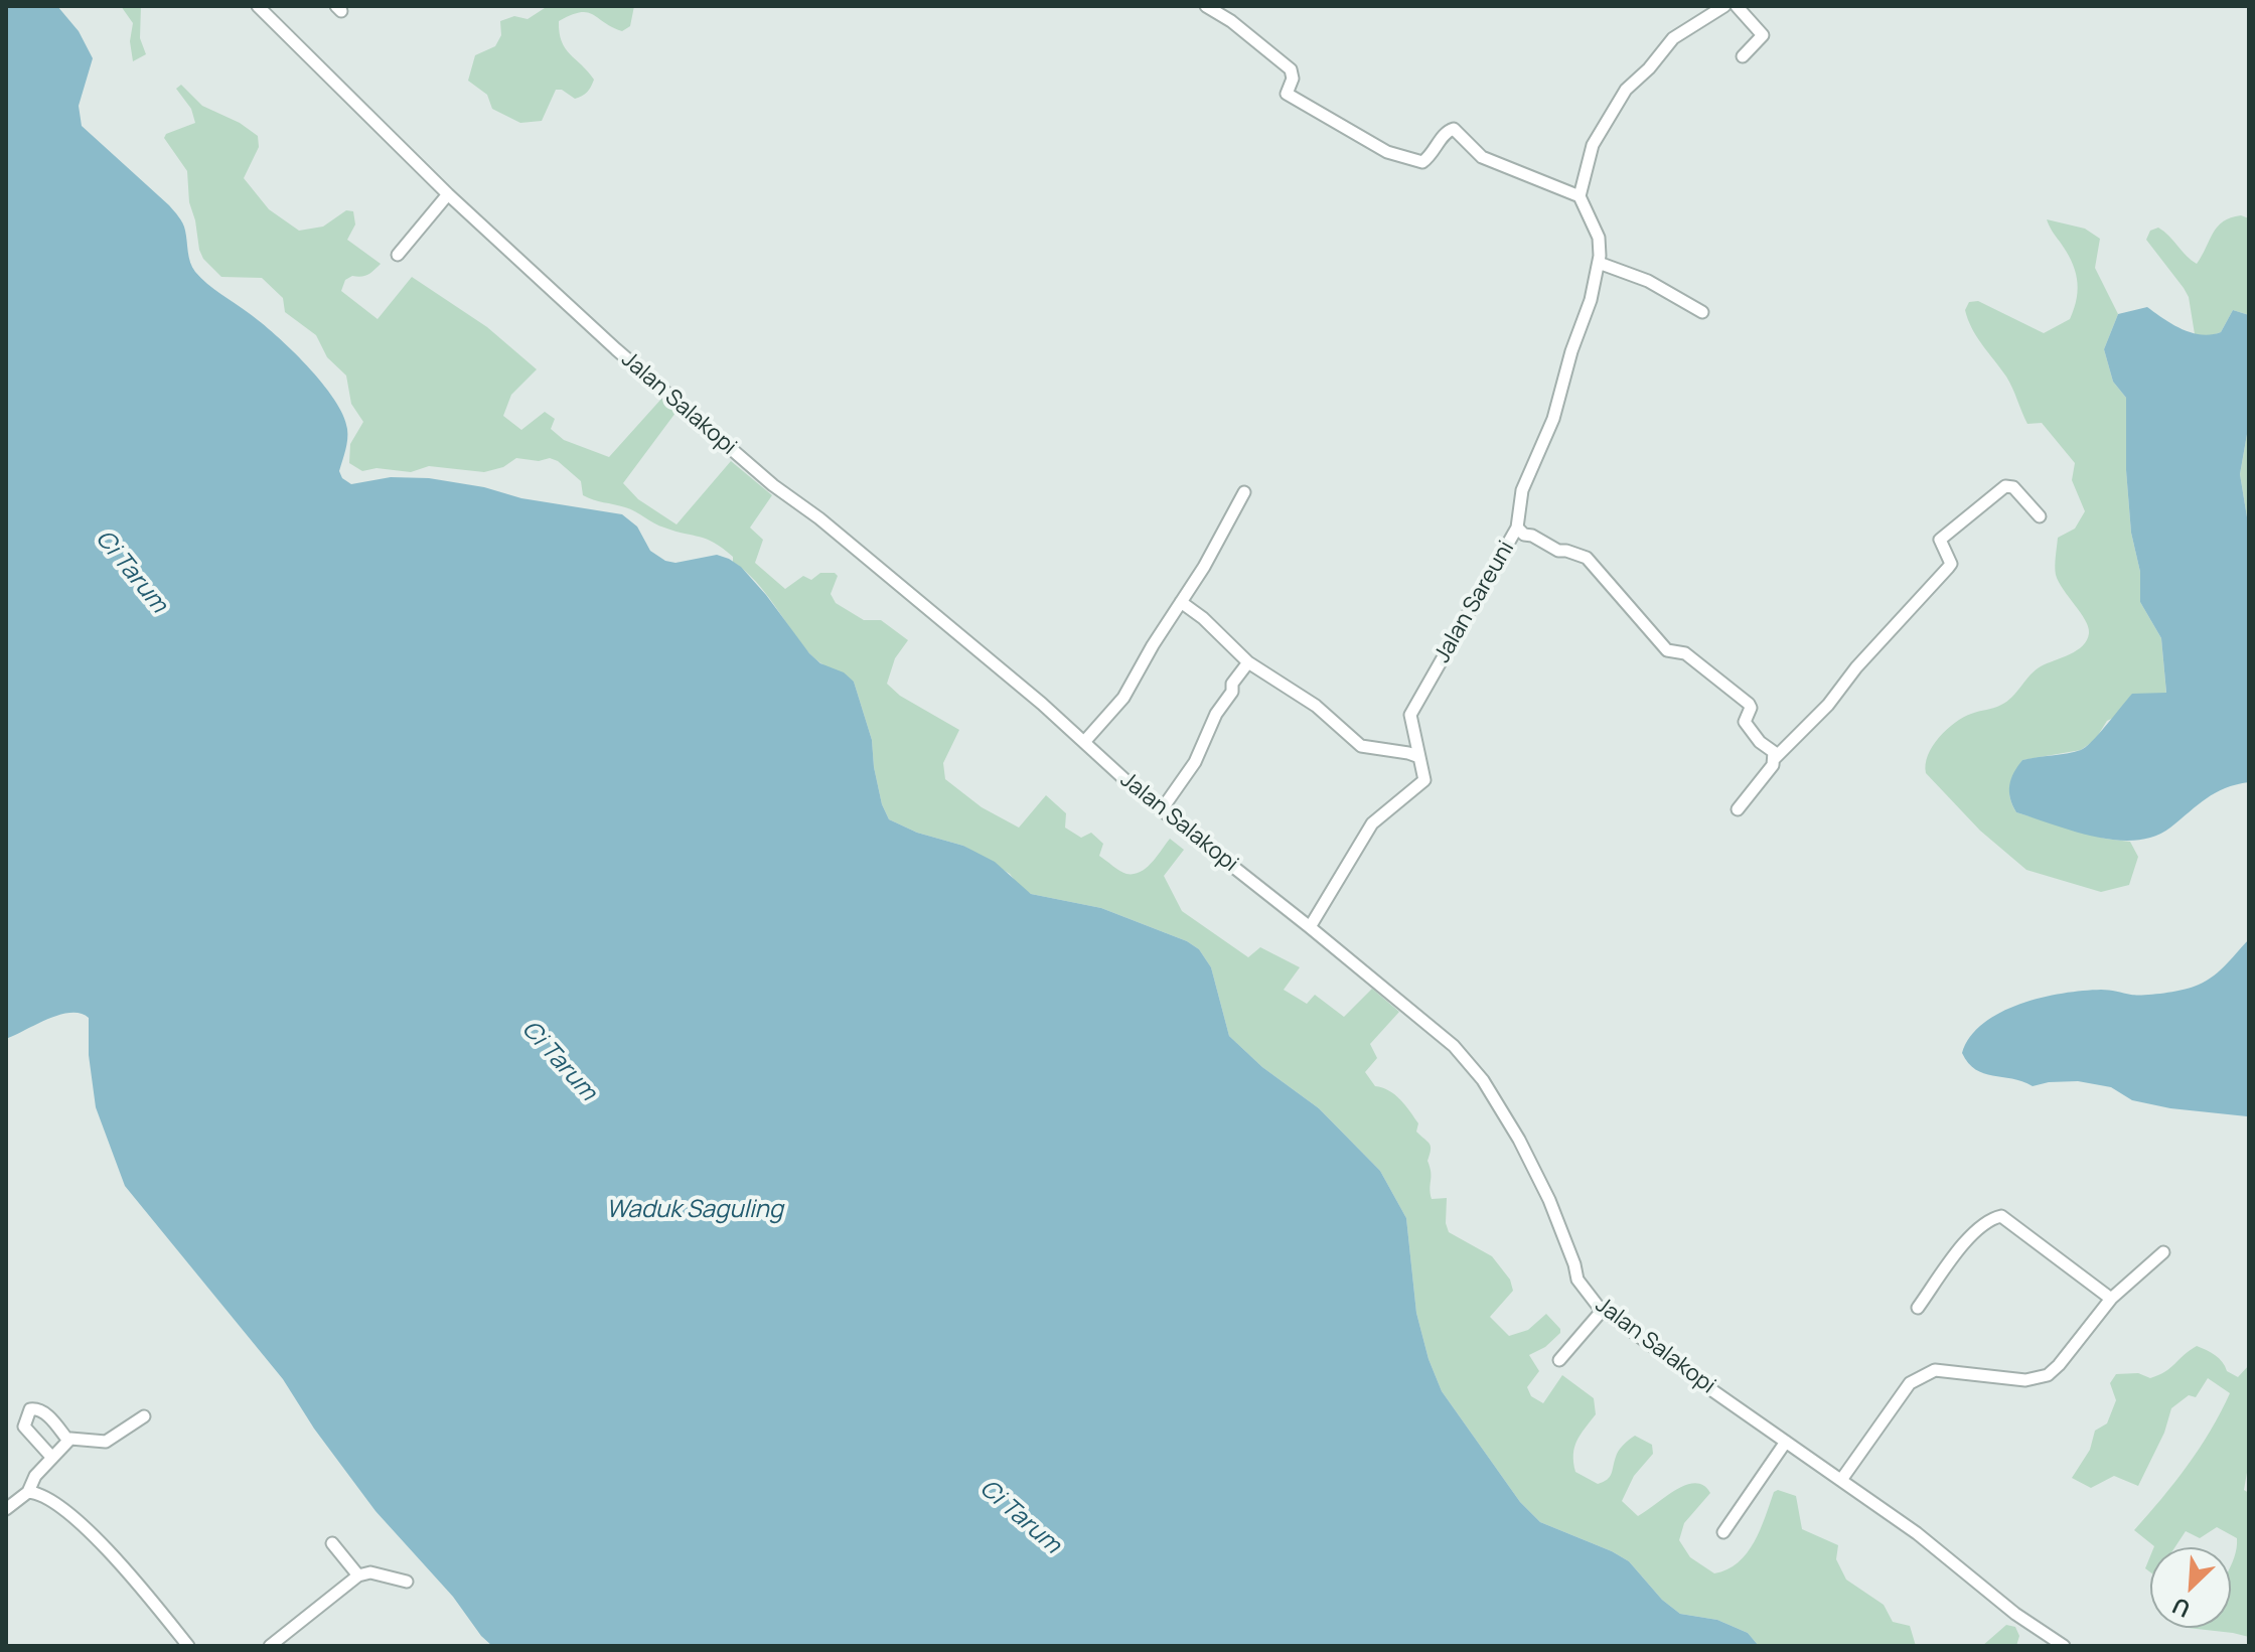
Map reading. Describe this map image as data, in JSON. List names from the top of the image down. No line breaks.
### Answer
{"streets":{"street":["Jalan Salakopi","Jalan Sareuni"]},"crossings":[["Jalan Salakopi","Jalan Sareuni"]],"water":["Ci Tarum","Waduk Saguling"],"north":"bottom left"}
